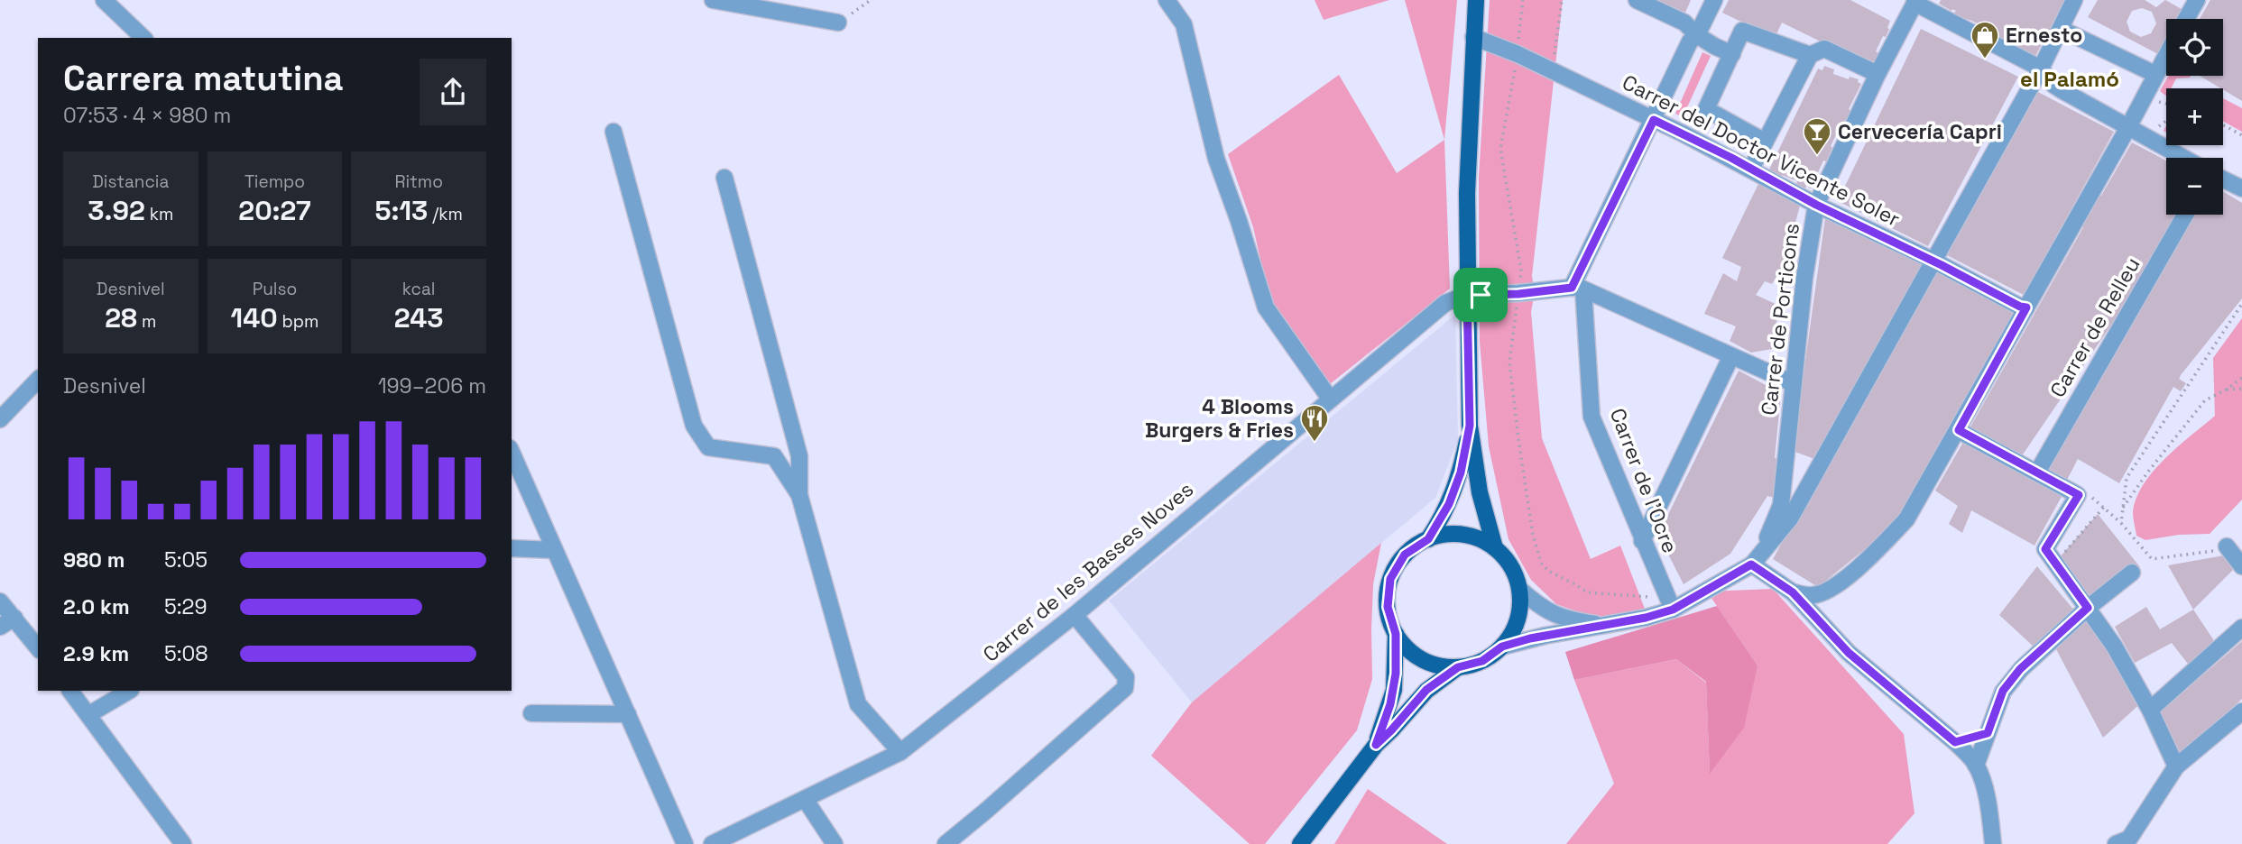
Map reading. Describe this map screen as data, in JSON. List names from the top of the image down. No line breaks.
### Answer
{"streets":{"street":["Carrer del Doctor Vicente Soler","Carrer de Porticons","Carrer de Relleu","Carrer de l'Ocre","Carrer de les Basses Noves"]},"crossings":[["Carrer del Doctor Vicente Soler","Carrer de Porticons"],["Carrer del Doctor Vicente Soler","Carrer de l'Ocre"]],"districts":["el Palamó"],"places":{"shop":["Ernesto"],"bar":["Cervecería Capri"],"restaurant":["4 Blooms Burgers & Fries"]},"page":{"map_buttons":["+","−"],"heading":["Carrera matutina","07:53 · 4 × 980 m"],"stats":[["Distancia","3.92 km"],["Tiempo","20:27"],["Ritmo","5:13 /km"],["Desnivel","28 m"],["Pulso","140 bpm"],["kcal","243"]],"chart":["Desnivel","199–206 m"],"list":[{"name":"980 m","note":"5:05"},{"name":"2.0 km","note":"5:29"},{"name":"2.9 km","note":"5:08"}]}}
